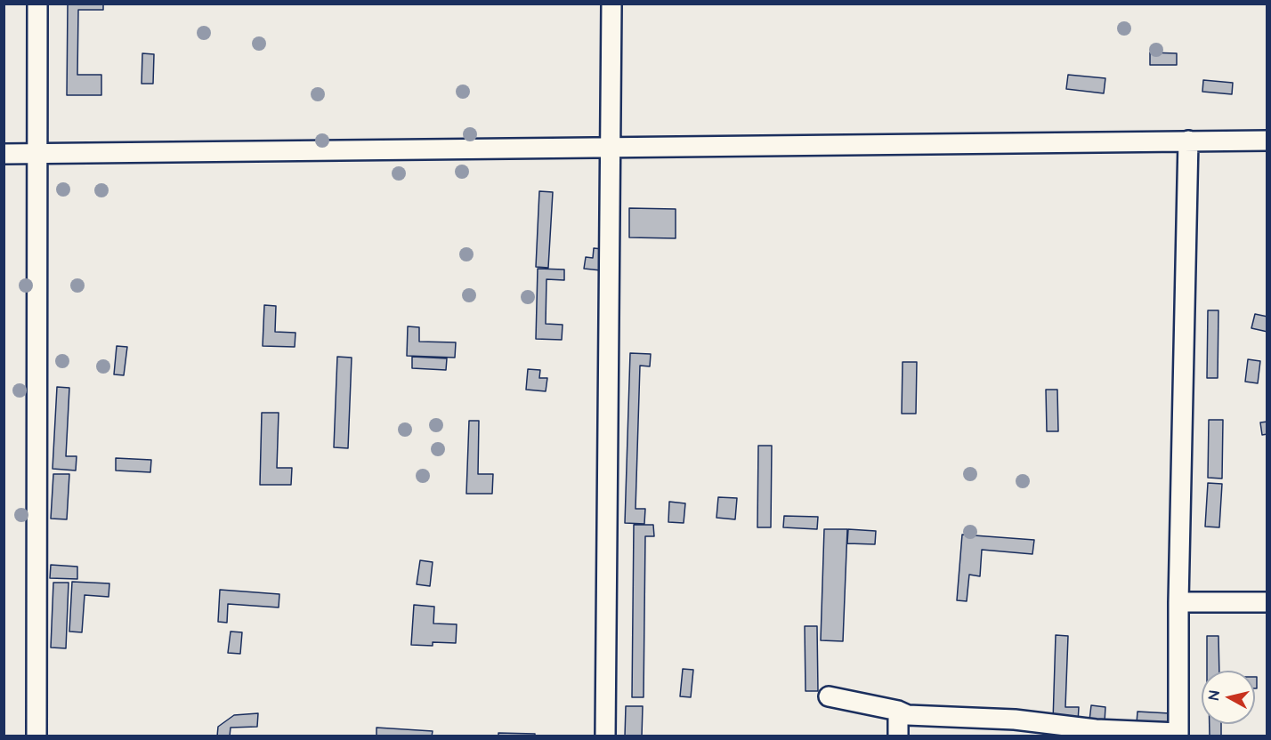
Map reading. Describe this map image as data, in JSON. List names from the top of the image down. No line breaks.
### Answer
{"north":"left"}
